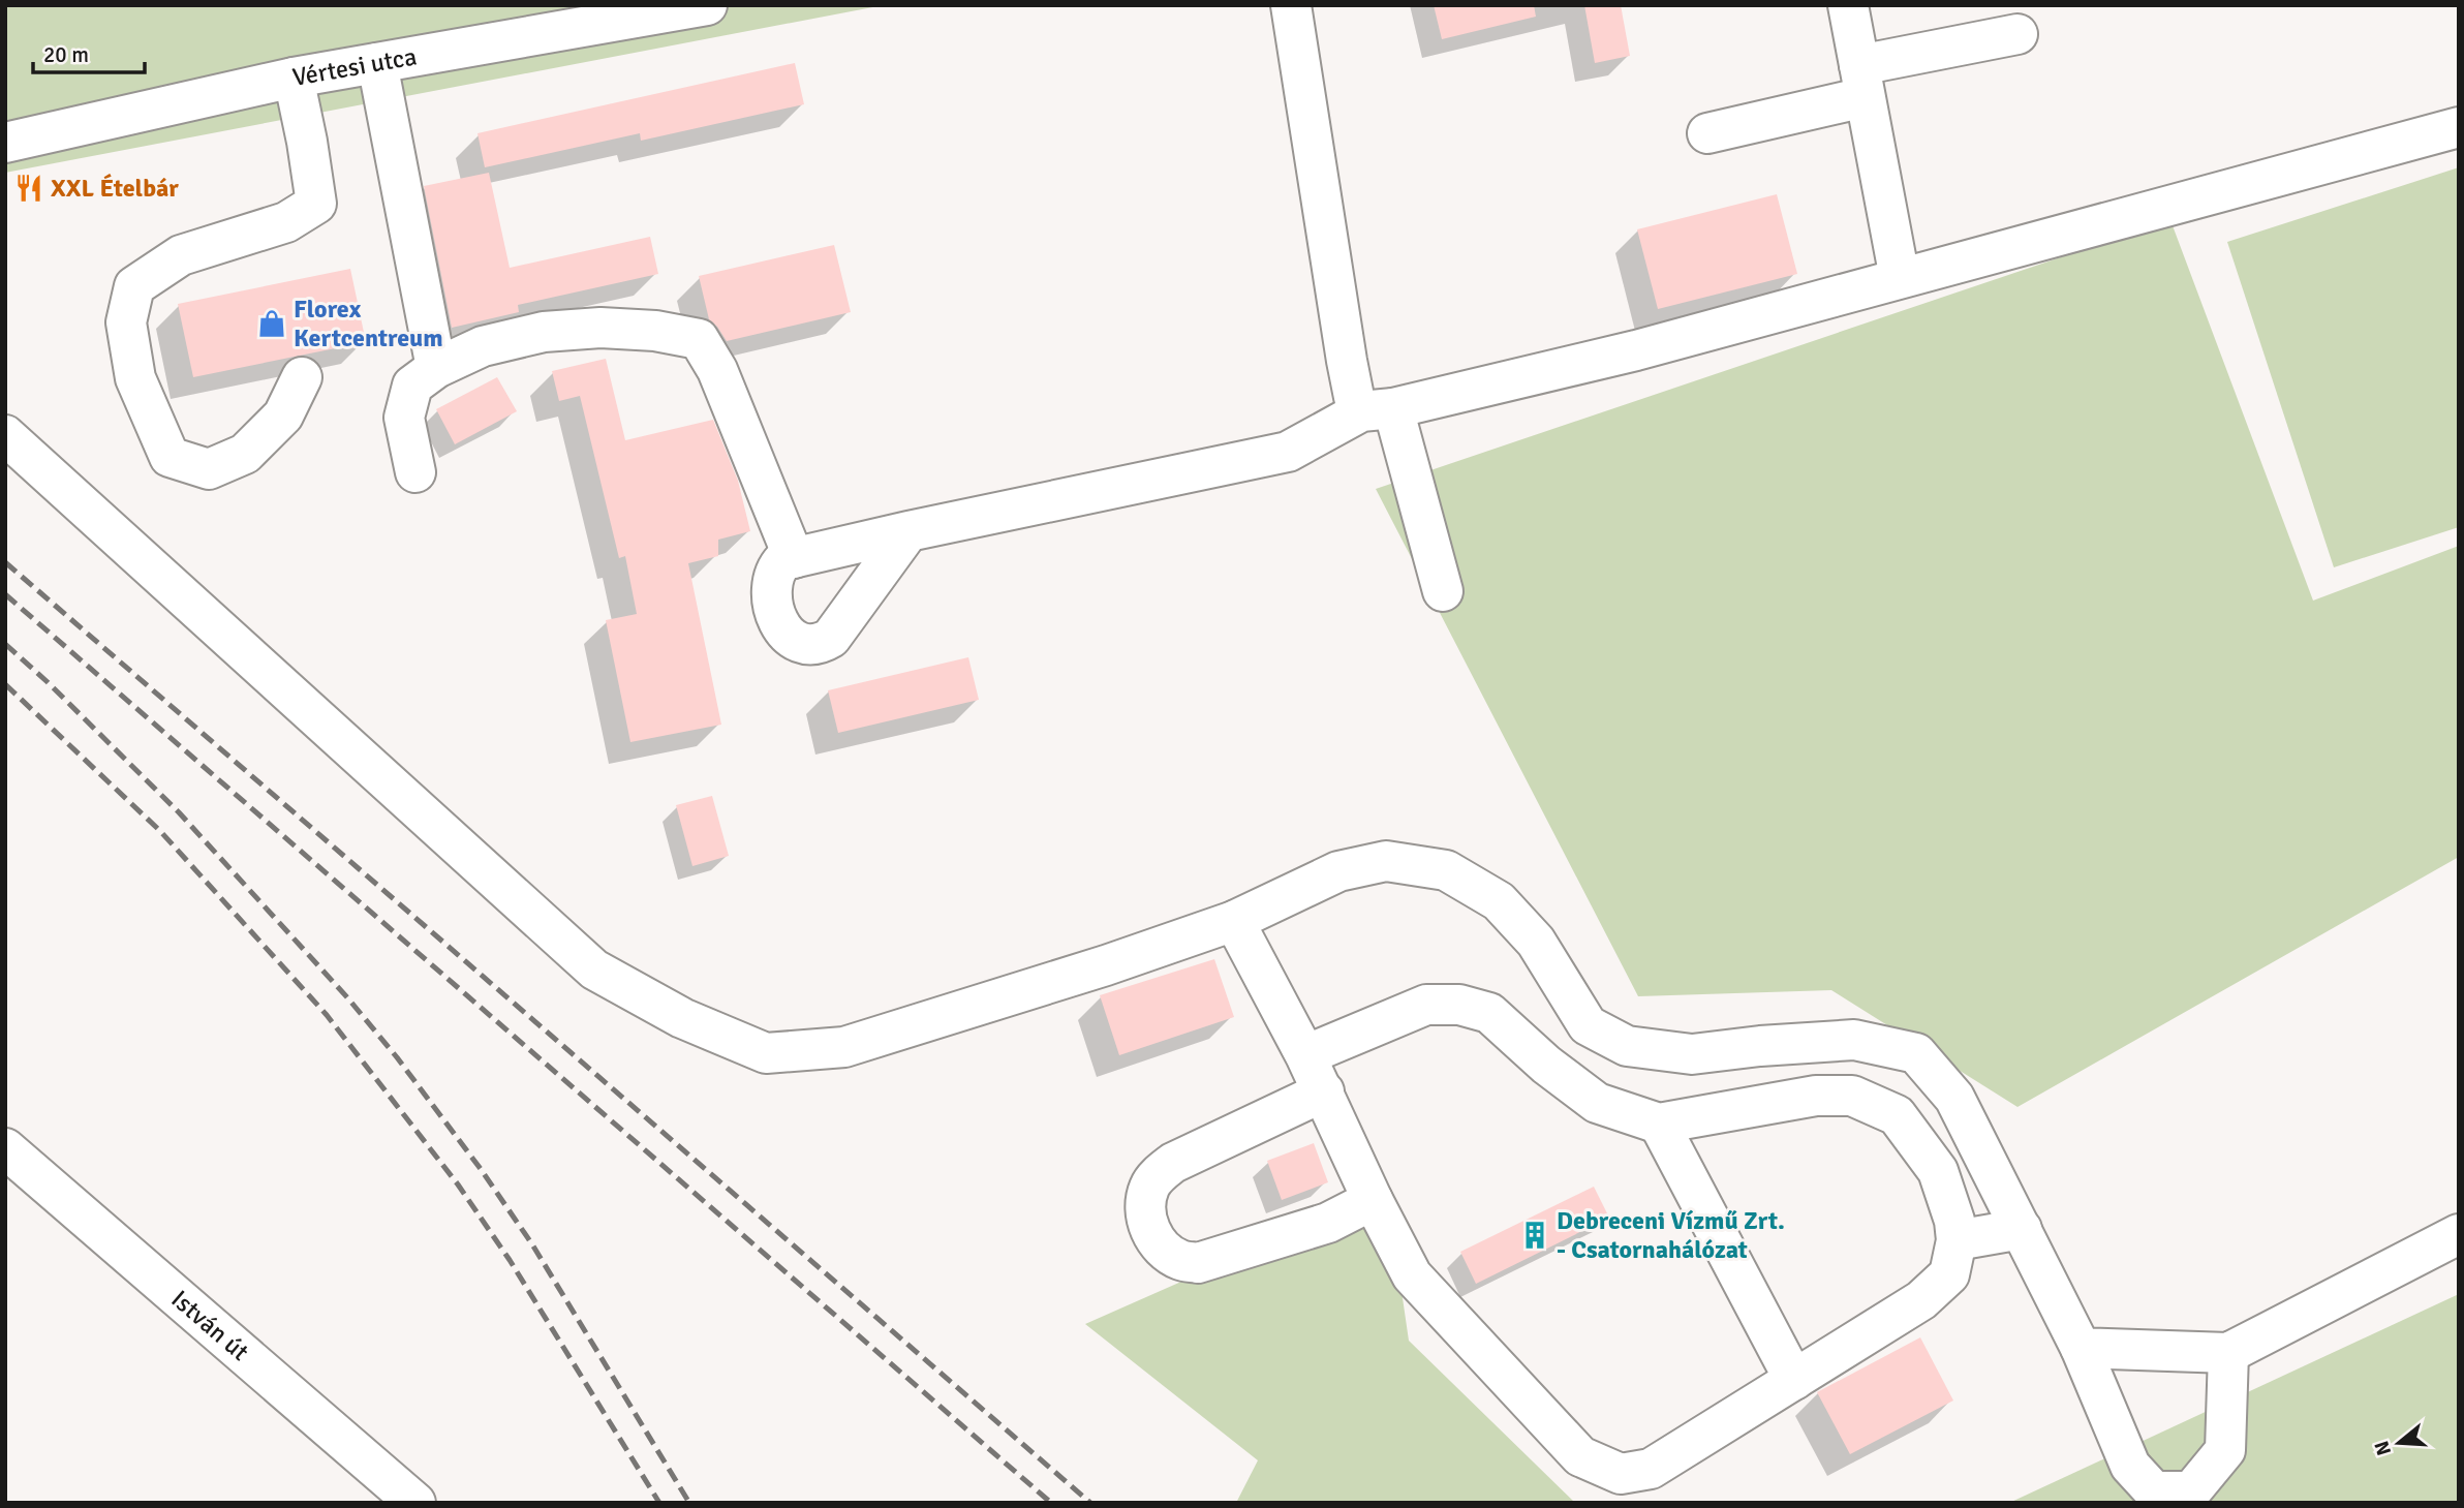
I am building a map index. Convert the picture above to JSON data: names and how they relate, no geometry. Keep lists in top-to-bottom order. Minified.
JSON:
{"streets":{"street":["Vértesi utca","István út"]},"places":{"restaurant":["XXL Ételbár"],"shop":["Florex Kertcentreum"],"building":["Debreceni Vízmű Zrt. - Csatornahálózat"]},"scale_bar":"20 m","north":"left"}
